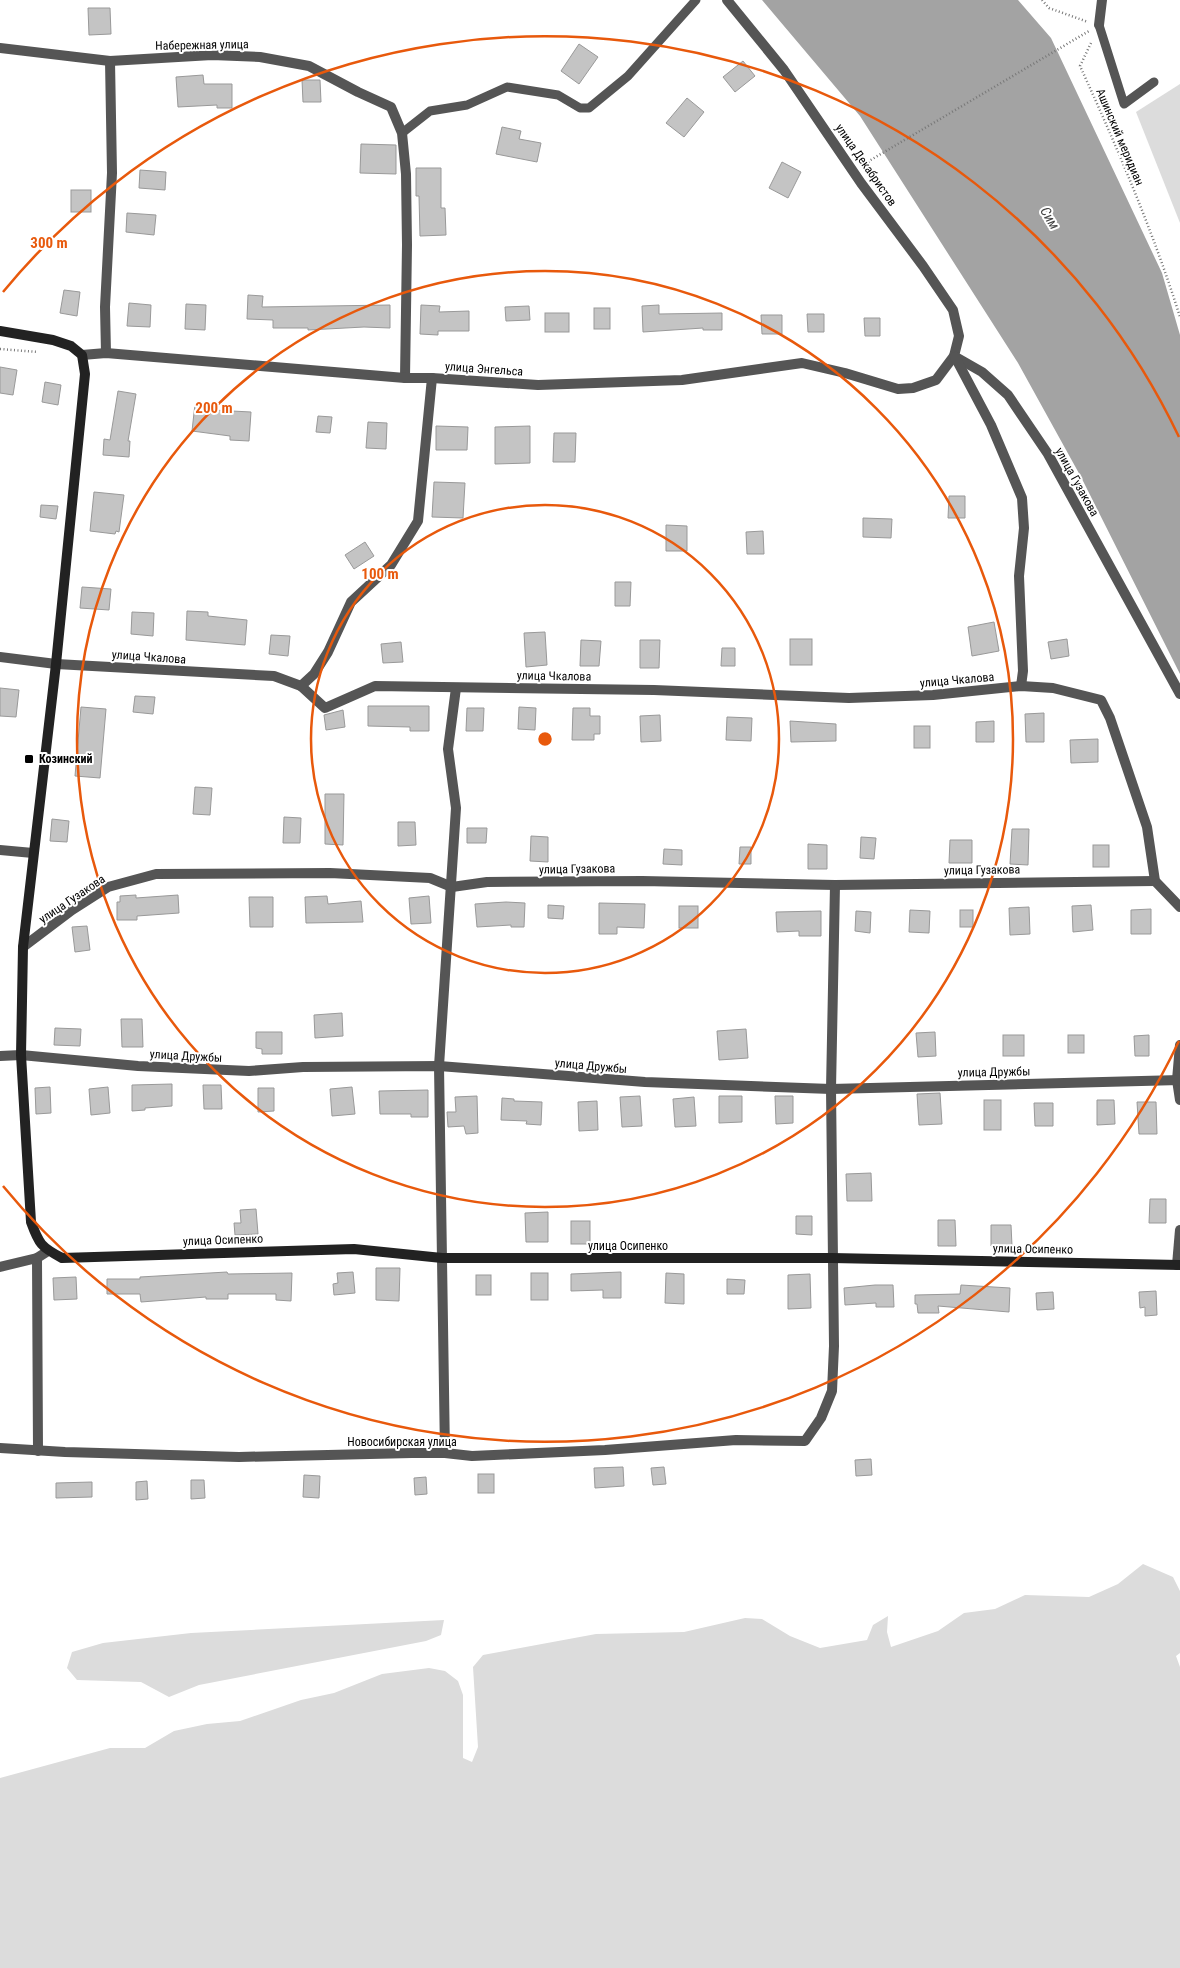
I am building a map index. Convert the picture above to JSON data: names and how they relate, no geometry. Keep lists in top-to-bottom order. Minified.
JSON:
{"streets":{"main road":["улица Осипенко"],"street":["Набережная улица","улица Декабристов","улица Энгельса","улица Гузакова","улица Чкалова","улица Дружбы","Новосибирская улица"],"path":["Ашинский меридиан"]},"crossings":[["Набережная улица","улица Энгельса"],["улица Декабристов","улица Энгельса"],["улица Декабристов","улица Гузакова"],["улица Энгельса","улица Гузакова"],["улица Гузакова","улица Чкалова"],["улица Осипенко","Новосибирская улица"]],"water":["Сим"],"places":{"transit":["Козинский"]},"rings":["300 m","200 m","100 m"]}
